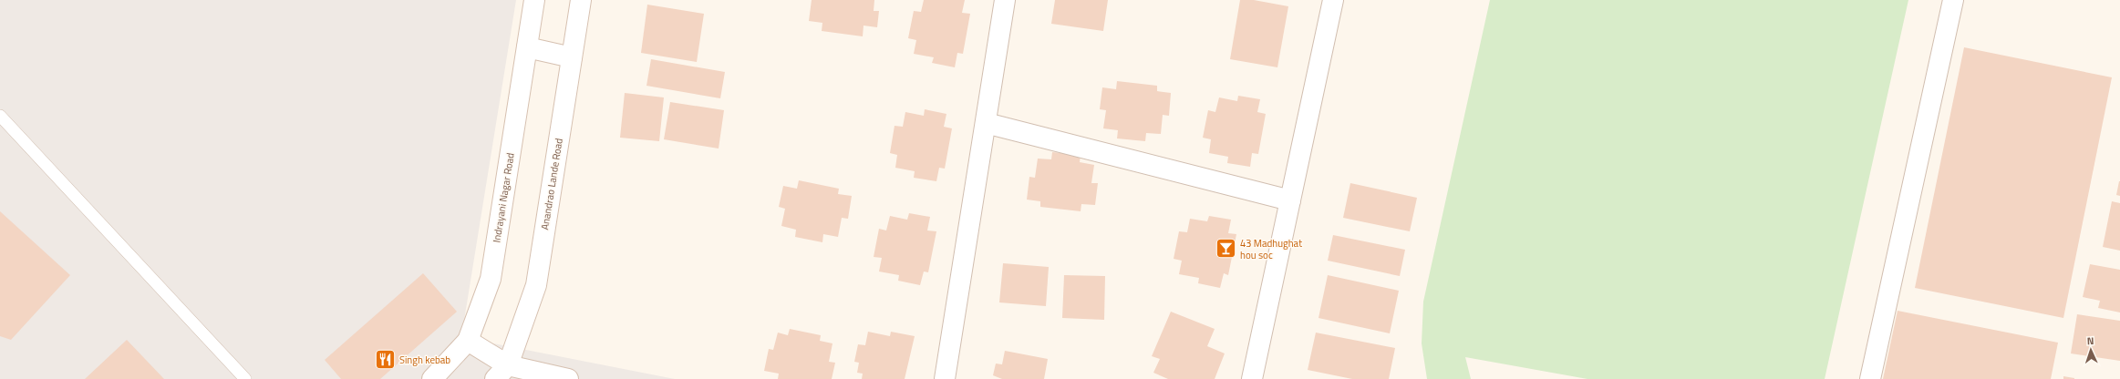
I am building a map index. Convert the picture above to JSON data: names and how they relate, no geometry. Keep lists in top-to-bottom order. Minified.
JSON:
{"streets":{"street":["Anandrao Lande Road","Indrayani Nagar Road"]},"places":{"bar":["43 Madhughat hou soc"],"restaurant":["Singh kebab"]},"north":"top"}
